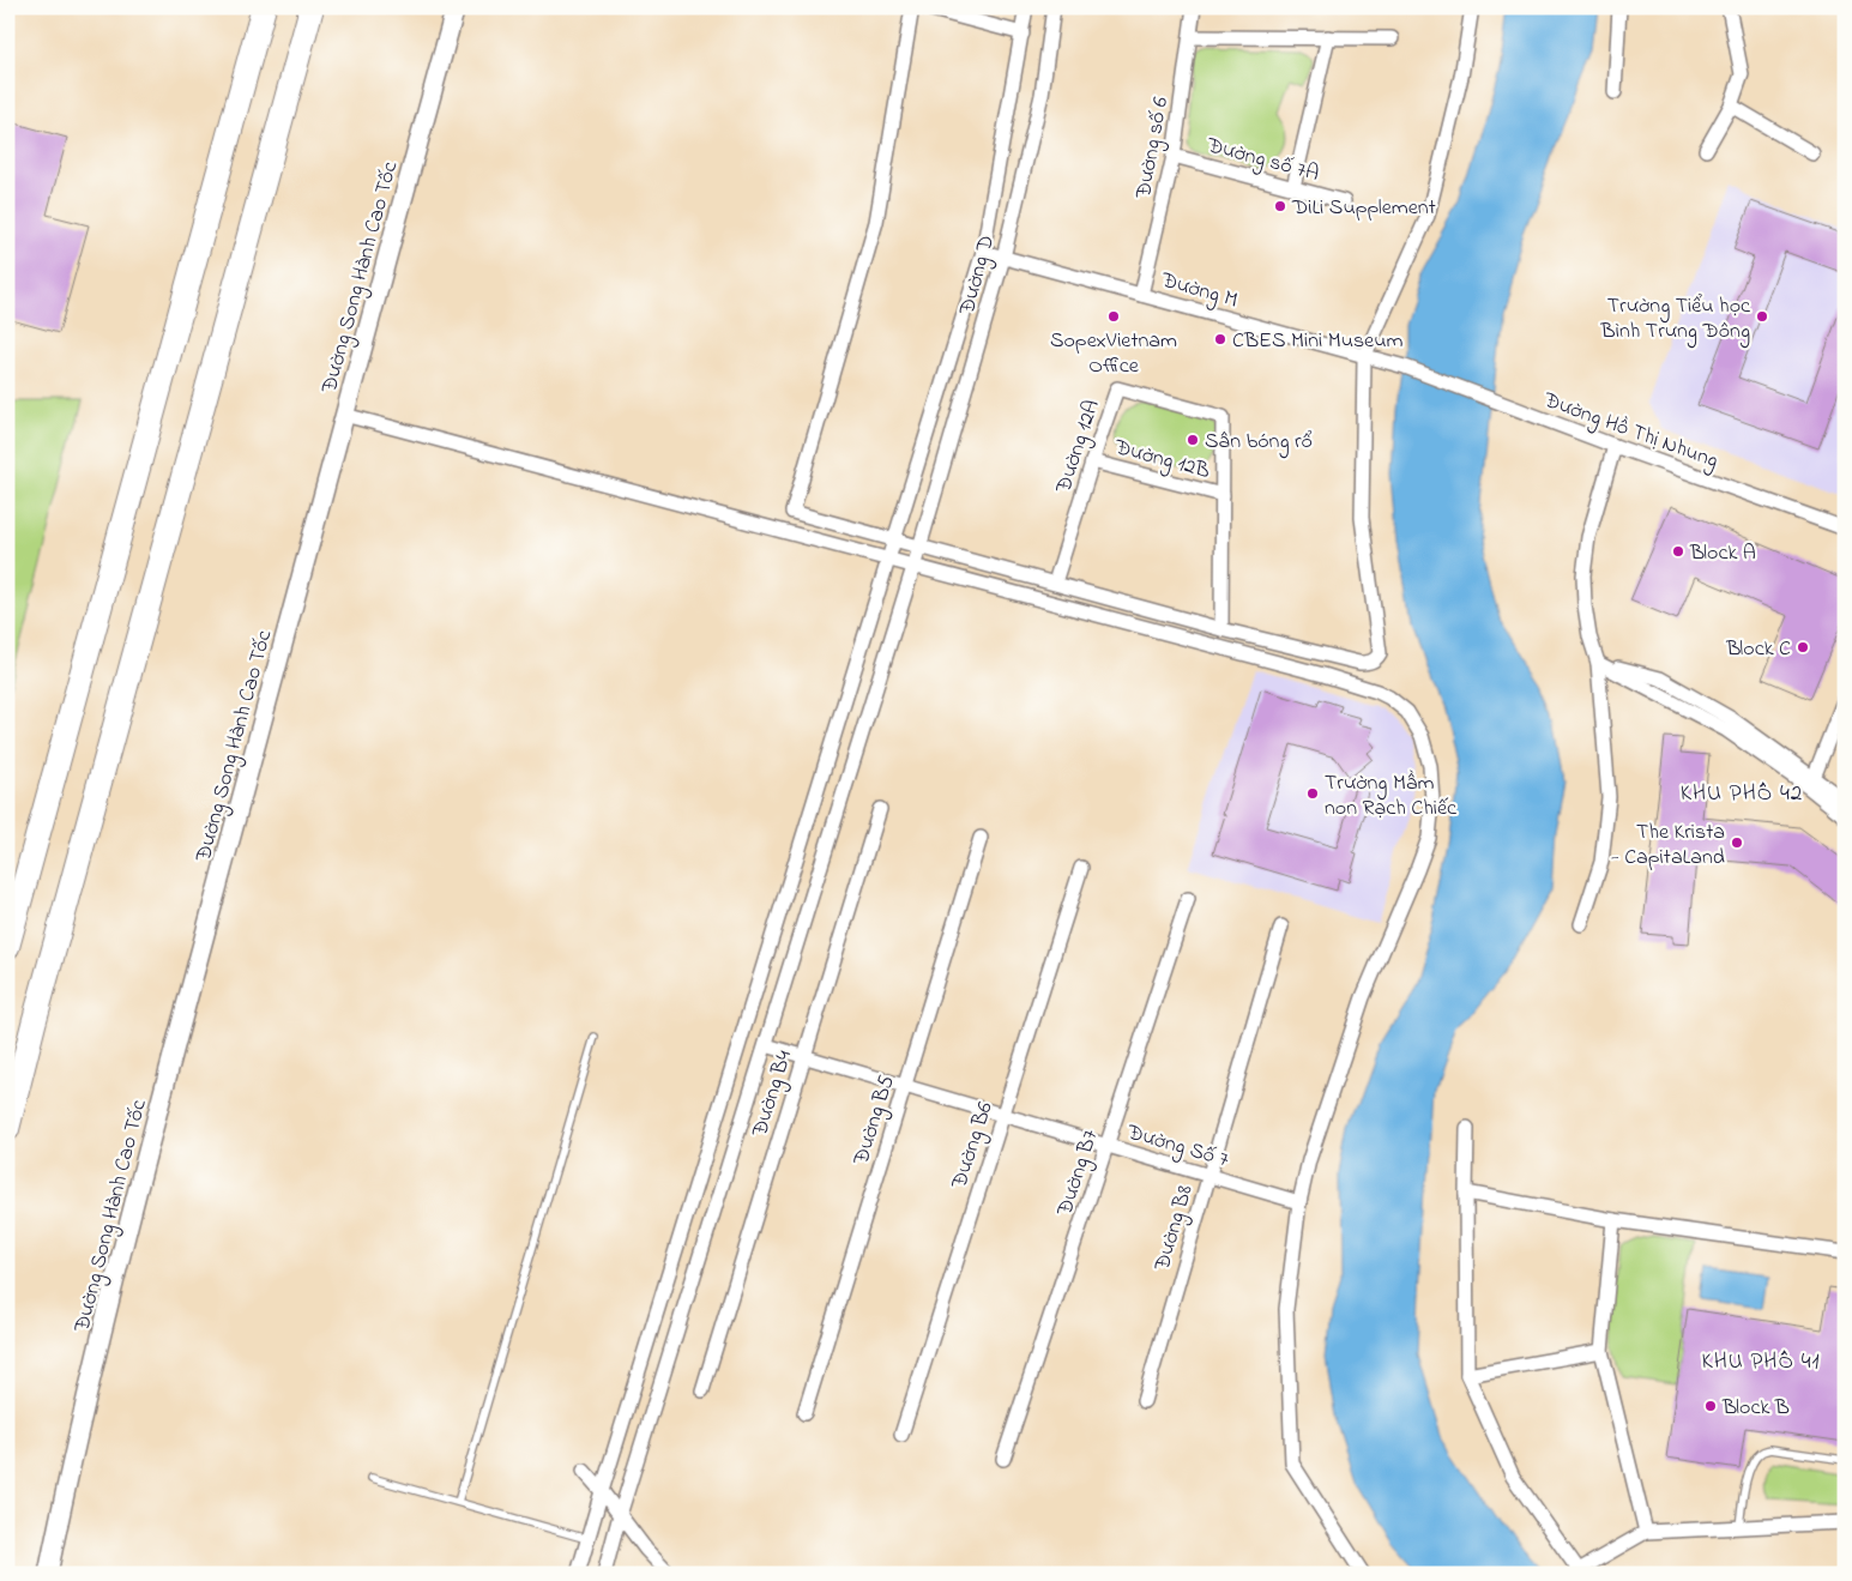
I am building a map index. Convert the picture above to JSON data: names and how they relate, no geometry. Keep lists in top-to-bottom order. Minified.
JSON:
{"streets":{"main road":["Đường Song Hành Cao Tốc"],"street":["Đường số 6","Đường số 7A","Đường D","Đường M","Đường Hồ Thị Nhung","Đường 12A","Đường 12B","Đường B4","Đường B5","Đường B6","Đường Số 7","Đường B7","Đường B8"]},"crossings":[["Đường số 6","Đường số 7A"],["Đường số 6","Đường M"],["Đường D","Đường M"],["Đường D","Đường Số 7"],["Đường M","Đường Hồ Thị Nhung"],["Đường 12A","Đường 12B"],["Đường B4","Đường Số 7"],["Đường B5","Đường Số 7"],["Đường B6","Đường Số 7"],["Đường Số 7","Đường B7"],["Đường Số 7","Đường B8"]],"districts":["KHU PHỐ 42","KHU PHỐ 41"],"places":["DiLi Supplement","SopexVietnam Office","Trường Tiểu học Bình Trưng Đông","CBES Mini Museum","Sân bóng rổ","Block A","Block C","Trường Mầm non Rạch Chiếc","The Krista - CapitaLand","Block B"]}
